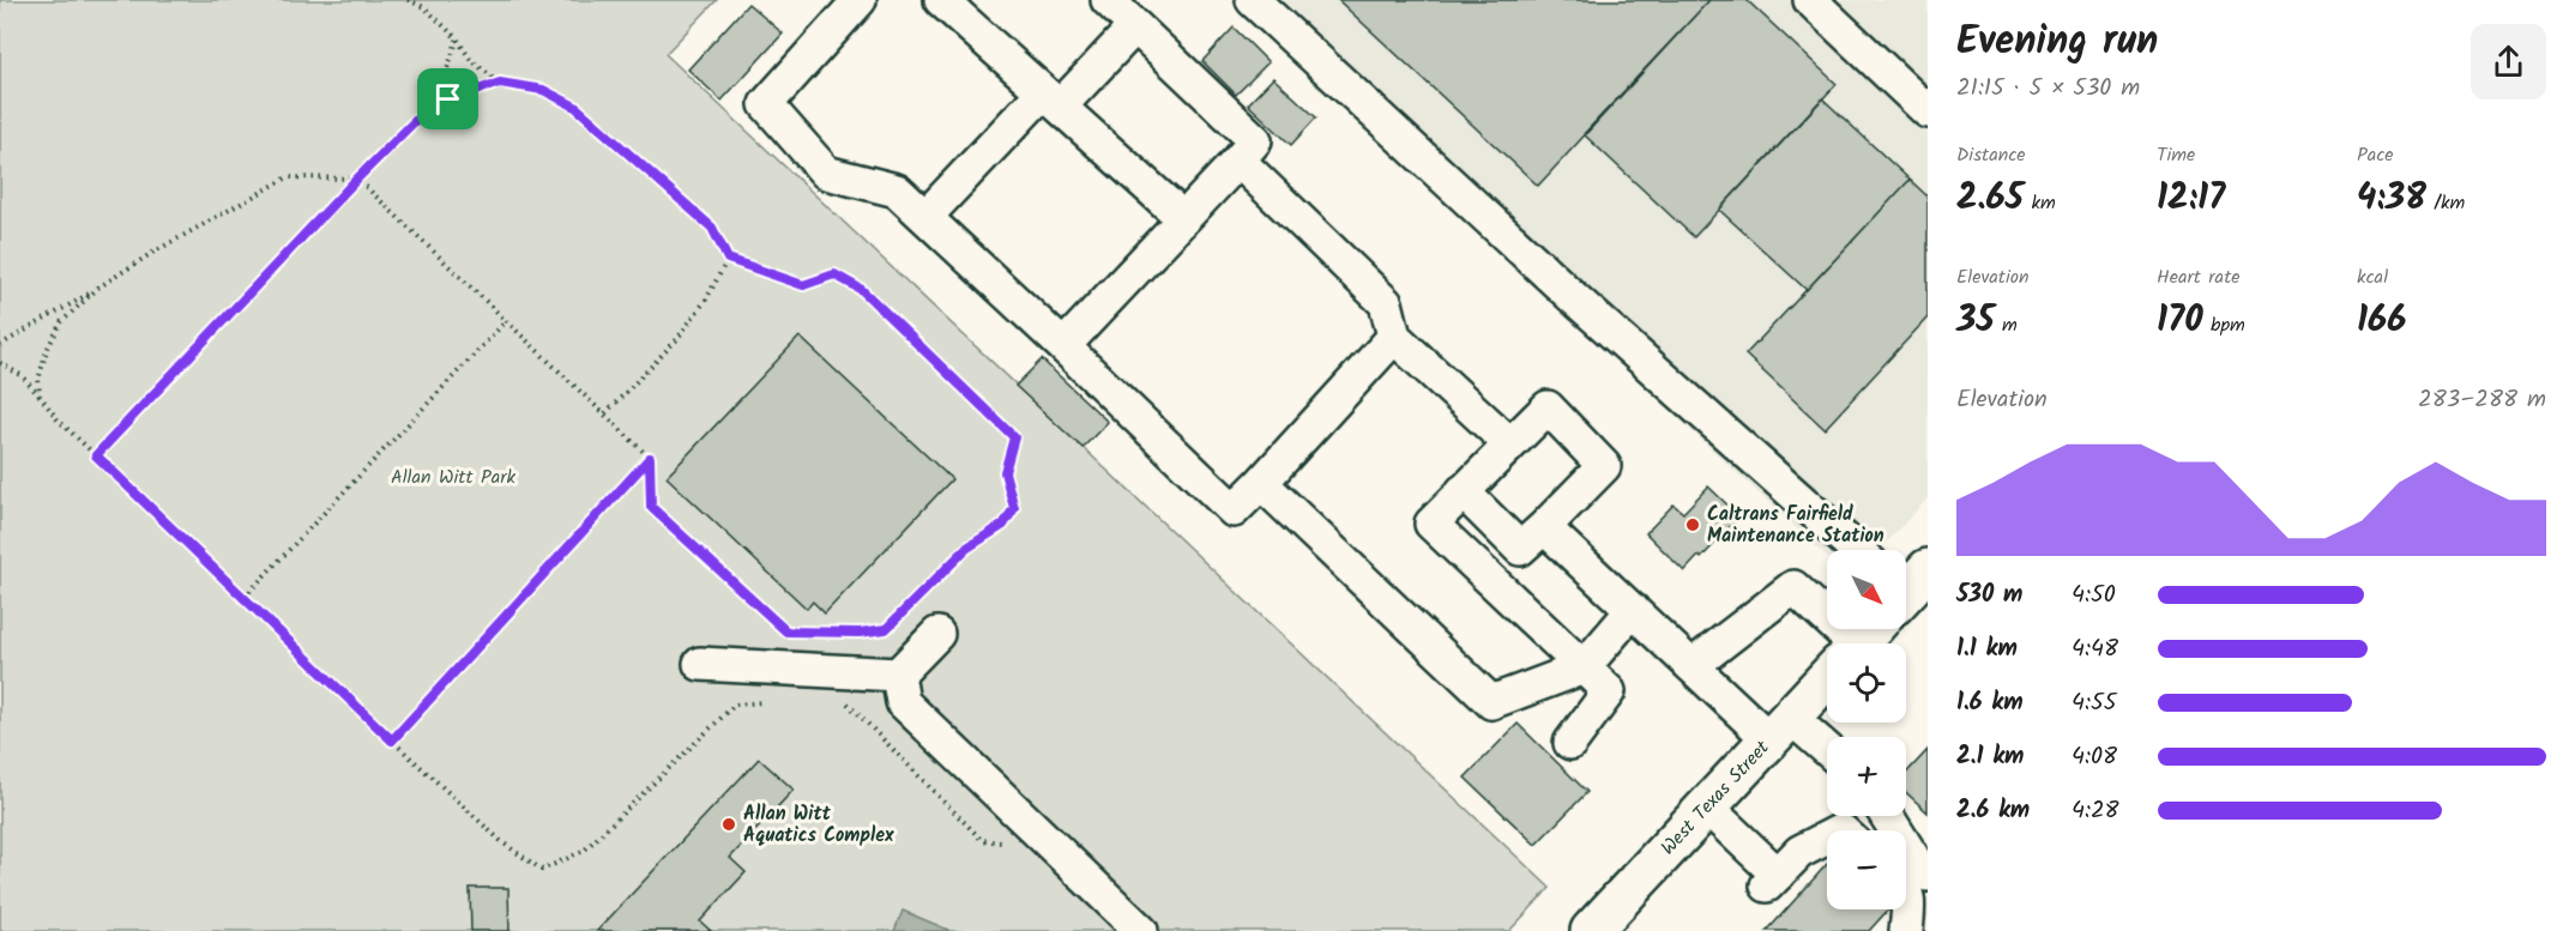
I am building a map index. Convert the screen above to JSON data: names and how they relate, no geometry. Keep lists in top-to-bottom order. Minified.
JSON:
{"streets":{"main road":["West Texas Street"]},"parks":["Allan Witt Park"],"places":["Caltrans Fairfield Maintenance Station","Allan Witt Aquatics Complex"],"north":"bottom right","page":{"heading":["Evening run","21:15 · 5 × 530 m"],"stats":[["Distance","2.65 km"],["Time","12:17"],["Pace","4:38 /km"],["Elevation","35 m"],["Heart rate","170 bpm"],["kcal","166"]],"chart":["Elevation","283–288 m"],"map_buttons":["+","−"],"list":[{"name":"530 m","note":"4:50"},{"name":"1.1 km","note":"4:48"},{"name":"1.6 km","note":"4:55"},{"name":"2.1 km","note":"4:08"},{"name":"2.6 km","note":"4:28"}]}}
